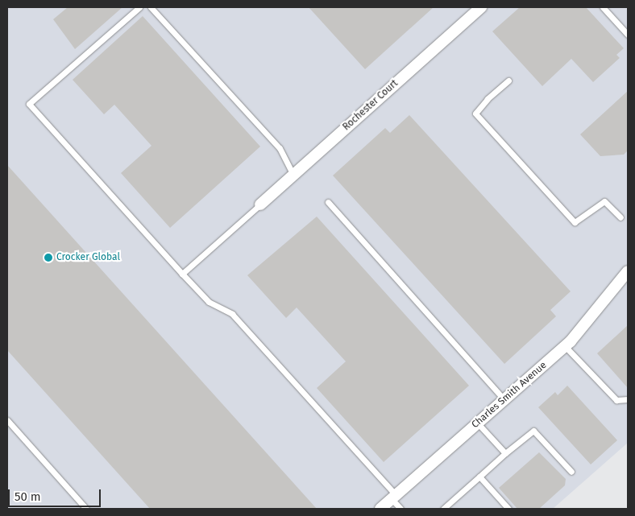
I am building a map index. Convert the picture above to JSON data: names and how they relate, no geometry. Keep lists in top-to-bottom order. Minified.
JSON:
{"streets":{"street":["Rochester Court","Charles Smith Avenue"]},"places":["Crocker Global"],"scale_bar":"50 m"}
